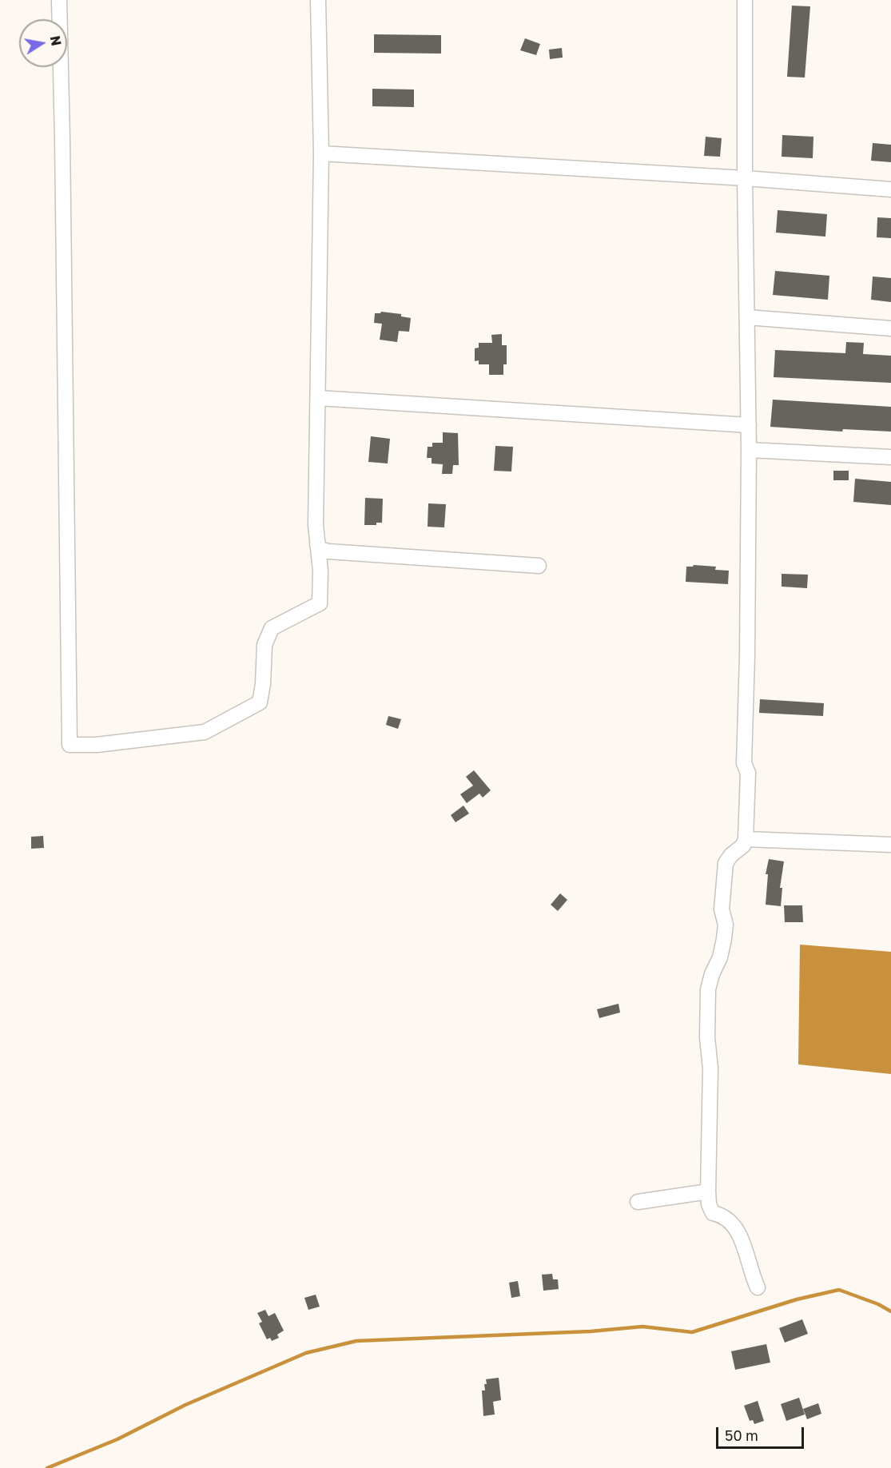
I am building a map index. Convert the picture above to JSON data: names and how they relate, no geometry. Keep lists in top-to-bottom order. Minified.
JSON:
{"scale_bar":"50 m","north":"right"}
